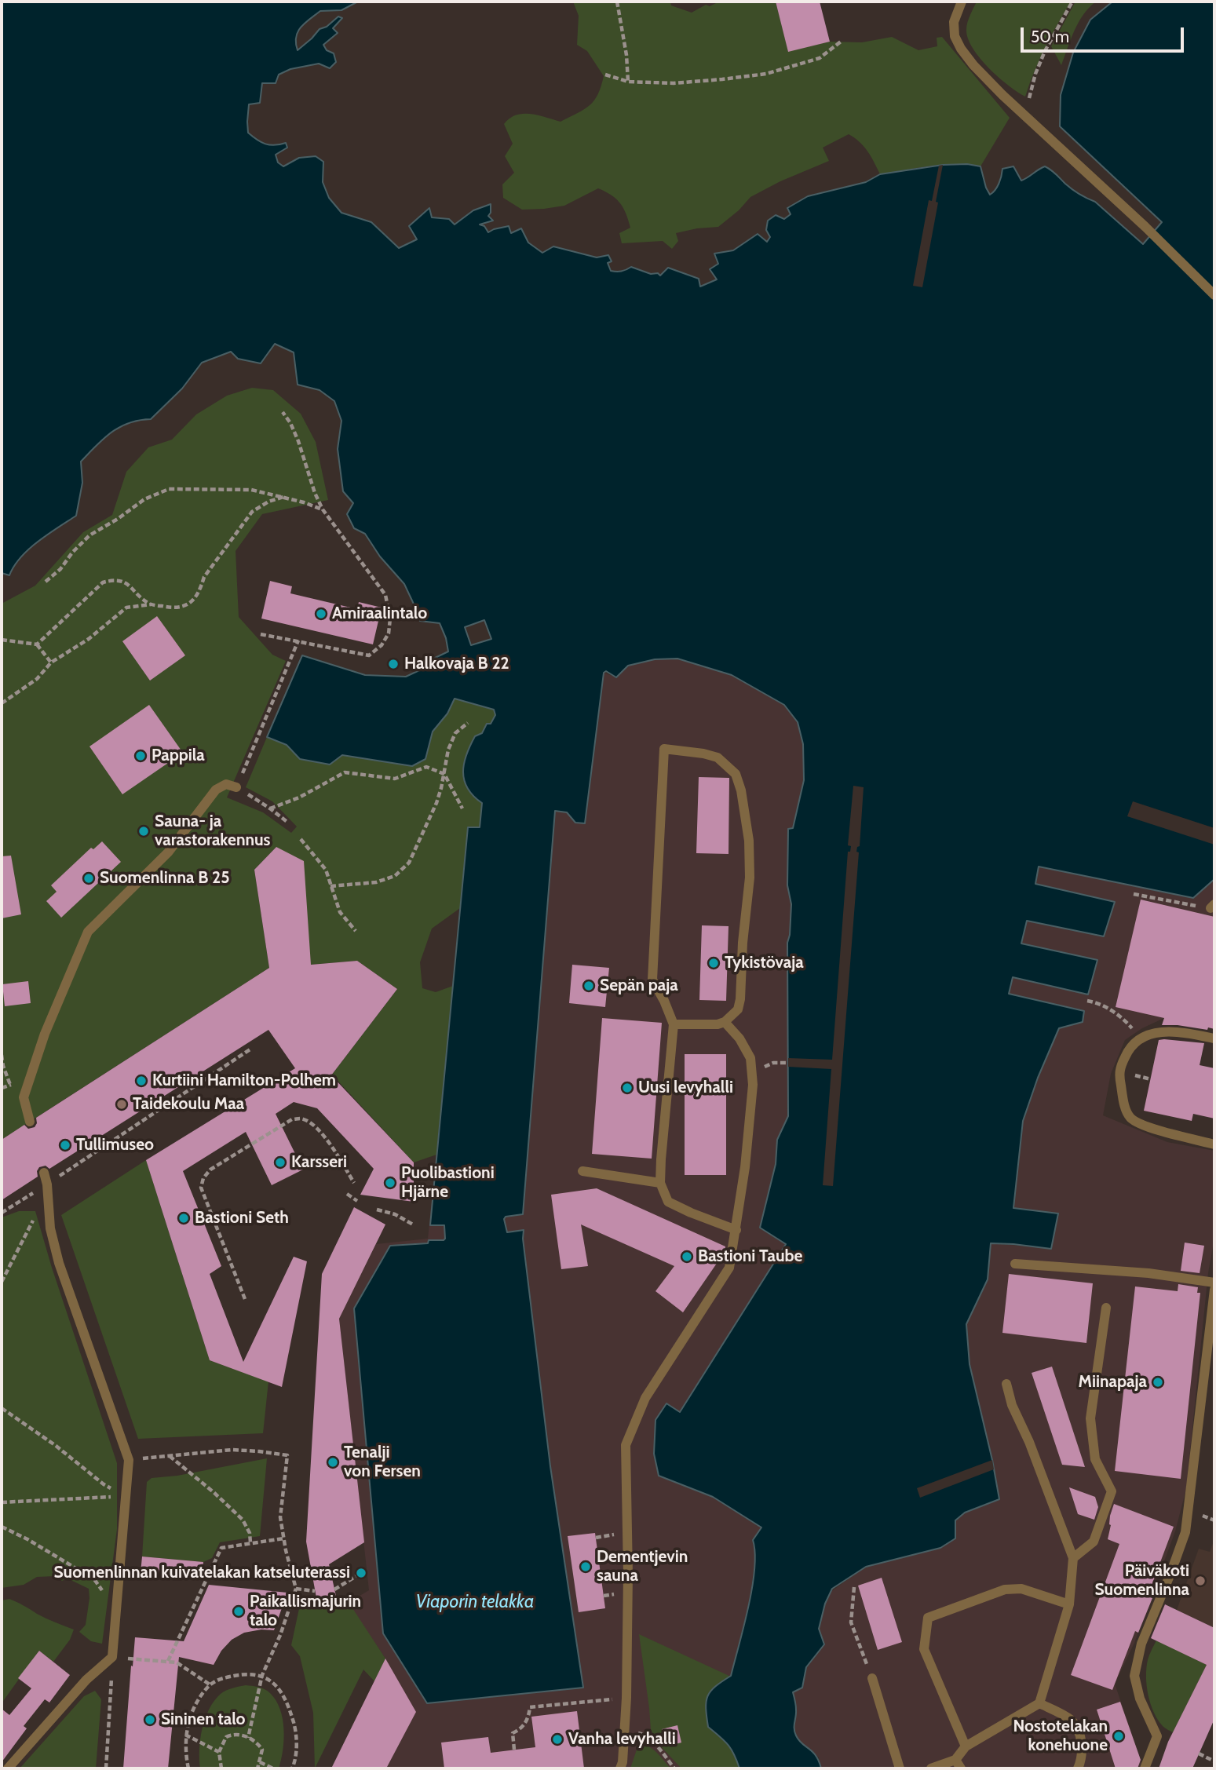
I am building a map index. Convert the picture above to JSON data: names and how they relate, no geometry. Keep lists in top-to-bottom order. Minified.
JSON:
{"water":["Viaporin telakka"],"places":["Amiraalintalo","Halkovaja B 22","Pappila","Sauna- ja varastorakennus","Suomenlinna B 25","Tykistövaja","Sepän paja","Kurtiini Hamilton-Polhem","Uusi levyhalli","Taidekoulu Maa","Tullimuseo","Karsseri","Puolibastioni Hjärne","Bastioni Seth","Bastioni Taube","Miinapaja","Tenalji von Fersen","Dementjevin sauna","Suomenlinnan kuivatelakan katseluterassi","Päiväkoti Suomenlinna","Paikallismajurin talo","Sininen talo","Nostotelakan konehuone","Vanha levyhalli"],"scale_bar":"50 m"}
